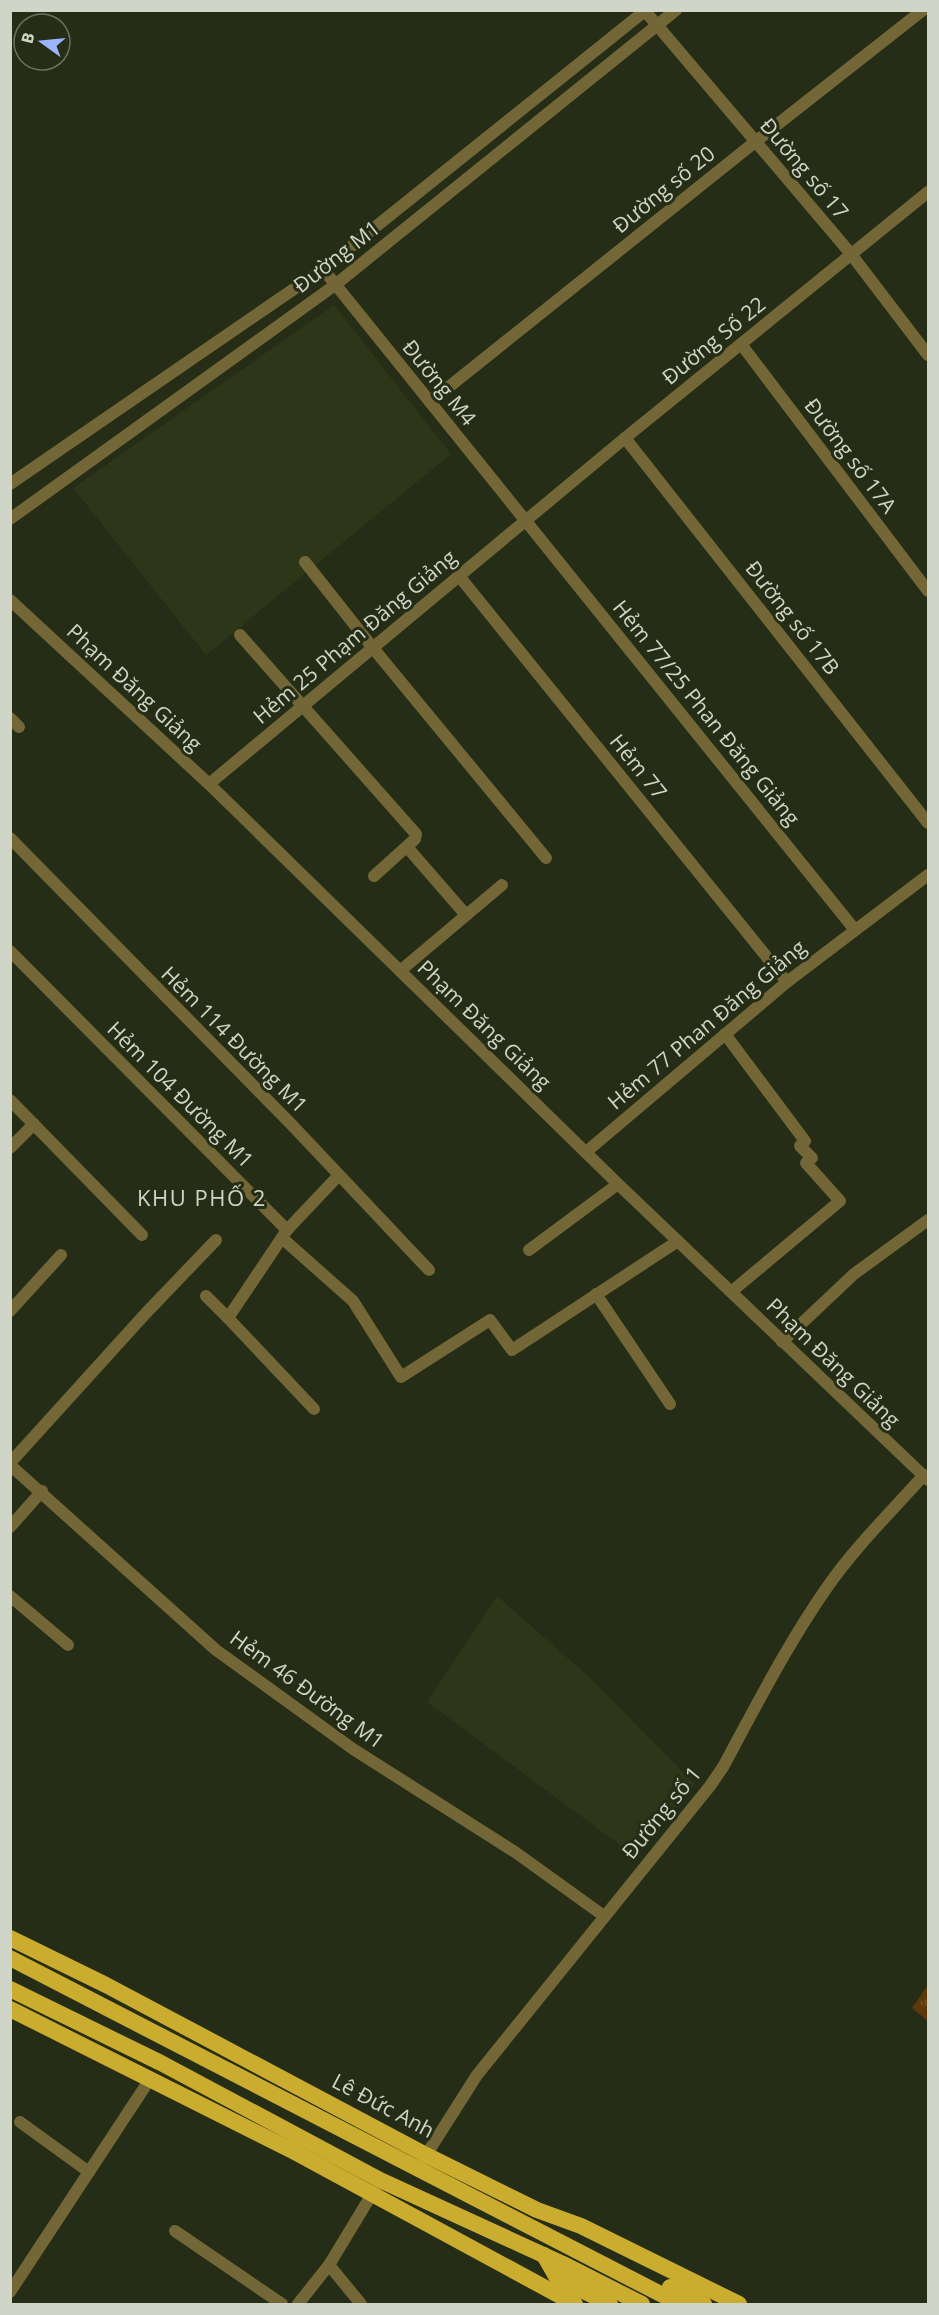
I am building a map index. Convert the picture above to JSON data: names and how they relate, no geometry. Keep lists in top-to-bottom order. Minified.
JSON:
{"streets":{"highway":["Lê Đức Anh"],"street":["Đường số 17","Đường số 20","Đường M1","Đường Số 22","Đường M4","Đường số 17A","Đường số 17B","Hẻm 25 Phạm Đăng Giảng","Phạm Đăng Giảng","Hẻm 77/25 Phan Đăng Giảng","Hẻm 77","Hẻm 77 Phan Đăng Giảng","Hẻm 114 Đường M1","Hẻm 104 Đường M1","Hẻm 46 Đường M1","Đường số 1"]},"crossings":[["Đường số 17","Đường số 20"],["Đường số 17","Đường M1"],["Đường số 17","Đường Số 22"],["Đường số 20","Đường M4"],["Đường M1","Đường M4"],["Đường Số 22","Đường M4"],["Đường Số 22","Đường số 17A"],["Đường Số 22","Đường số 17B"],["Đường Số 22","Hẻm 25 Phạm Đăng Giảng"],["Đường Số 22","Hẻm 77/25 Phan Đăng Giảng"],["Đường M4","Hẻm 25 Phạm Đăng Giảng"],["Đường M4","Hẻm 77/25 Phan Đăng Giảng"],["Hẻm 25 Phạm Đăng Giảng","Phạm Đăng Giảng"],["Hẻm 25 Phạm Đăng Giảng","Hẻm 77/25 Phan Đăng Giảng"],["Hẻm 25 Phạm Đăng Giảng","Hẻm 77"],["Phạm Đăng Giảng","Hẻm 77 Phan Đăng Giảng"],["Phạm Đăng Giảng","Đường số 1"],["Hẻm 77/25 Phan Đăng Giảng","Hẻm 77 Phan Đăng Giảng"],["Hẻm 77","Hẻm 77 Phan Đăng Giảng"],["Hẻm 46 Đường M1","Đường số 1"],["Đường số 1","Lê Đức Anh"]],"districts":["KHU PHỐ 2"],"north":"left"}
